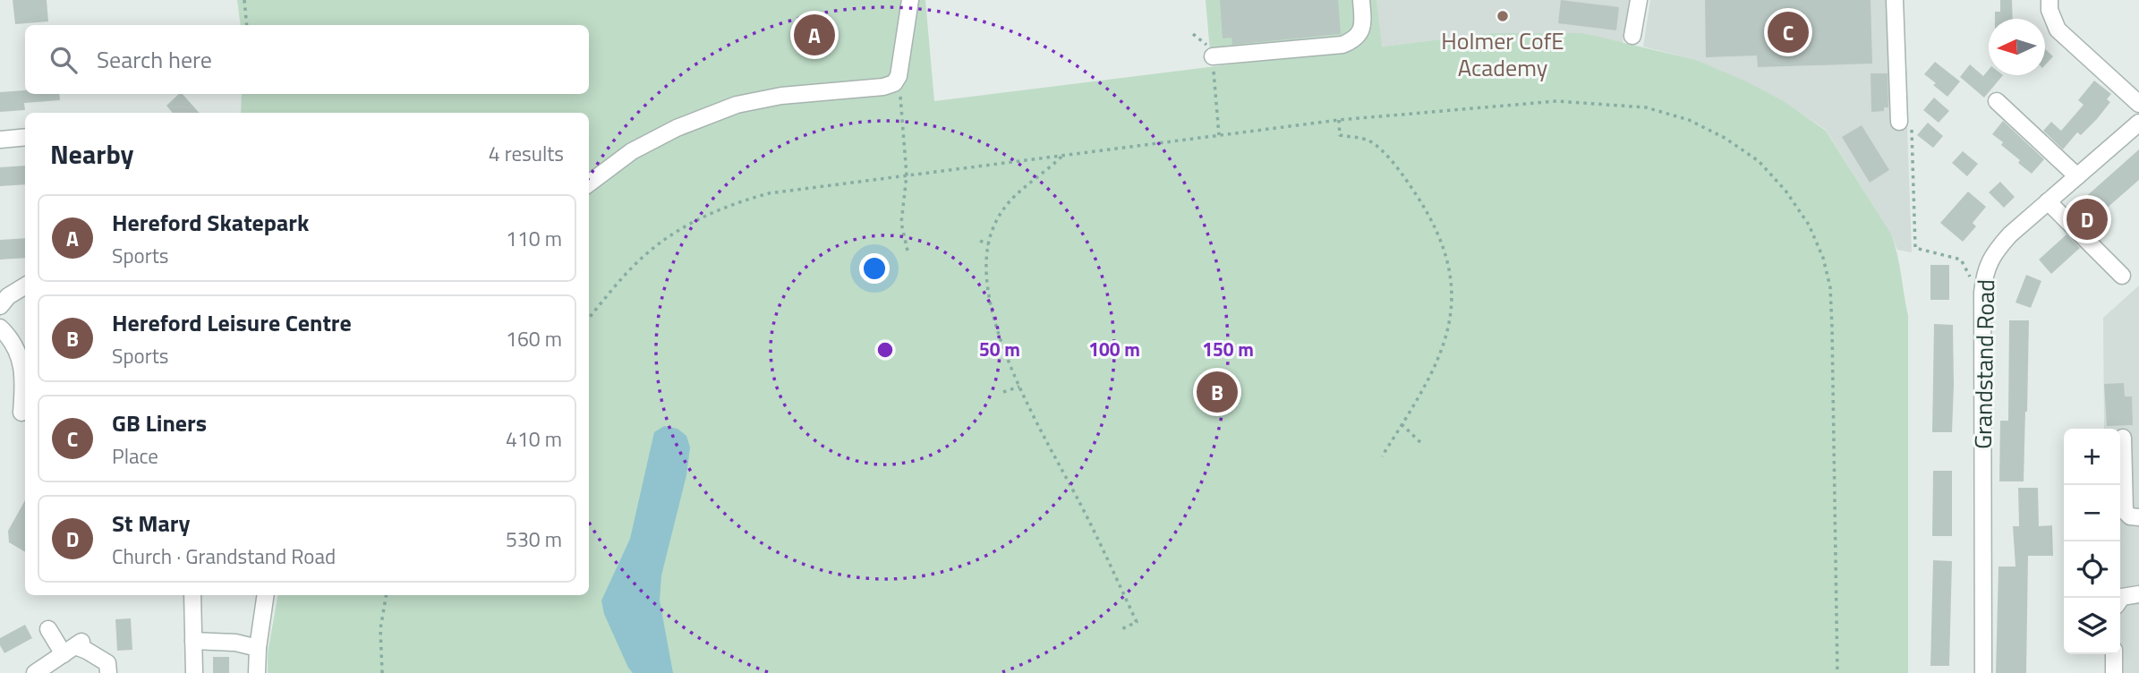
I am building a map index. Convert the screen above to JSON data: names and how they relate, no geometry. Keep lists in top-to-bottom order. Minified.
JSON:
{"streets":{"street":["Grandstand Road"]},"places":["Holmer CofE Academy"],"north":"left","page":{"pins":["C","A","D","B"],"search":"Search here","heading":["Nearby","4 results"],"list":[{"mark":"A","name":"Hereford Skatepark","note":"Sports","value":"110 m"},{"mark":"B","name":"Hereford Leisure Centre","note":"Sports","value":"160 m"},{"mark":"C","name":"GB Liners","note":"Place","value":"410 m"},{"mark":"D","name":"St Mary","note":"Church · Grandstand Road","value":"530 m"}],"map_buttons":["+","−"]},"rings":["50 m","100 m","150 m"]}
